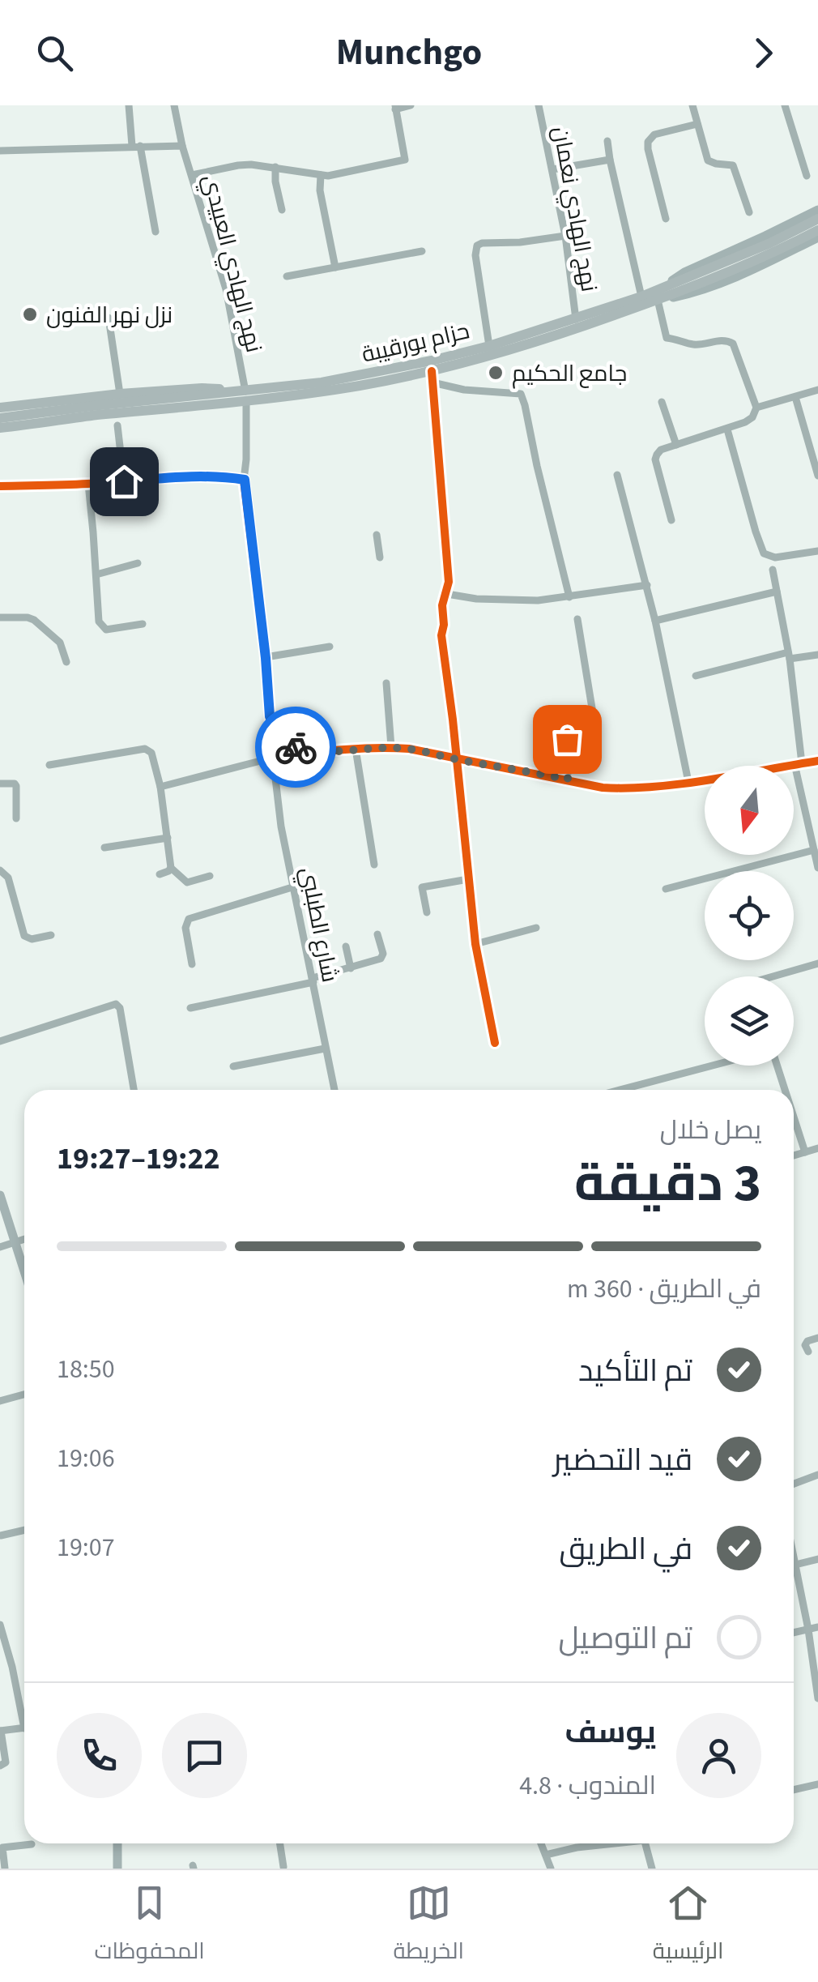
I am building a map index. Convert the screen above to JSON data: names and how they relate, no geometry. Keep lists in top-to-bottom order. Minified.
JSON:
{"streets":{"highway":["حزام بورقيبة"],"street":["نهج الهادي نعمان","نهج الهادي العبيدي","شارع الطبلبي"]},"crossings":[["نهج الهادي نعمان","حزام بورقيبة"],["نهج الهادي العبيدي","حزام بورقيبة"],["نهج الهادي العبيدي","شارع الطبلبي"]],"places":["نزل نهر الفنون","جامع الحكيم"],"north":"bottom","page":{"header":"Munchgo","heading":["3 دقيقة","يصل خلال","19:22–19:27"],"panel":["يوسف","المندوب · 4.8"],"bar":"في الطريق · 360 m","list":[["تم التأكيد","18:50"],["قيد التحضير","19:06"],["في الطريق","19:07"],"تم التوصيل"],"tabs":["الرئيسية","الخريطة","المحفوظات"]}}
